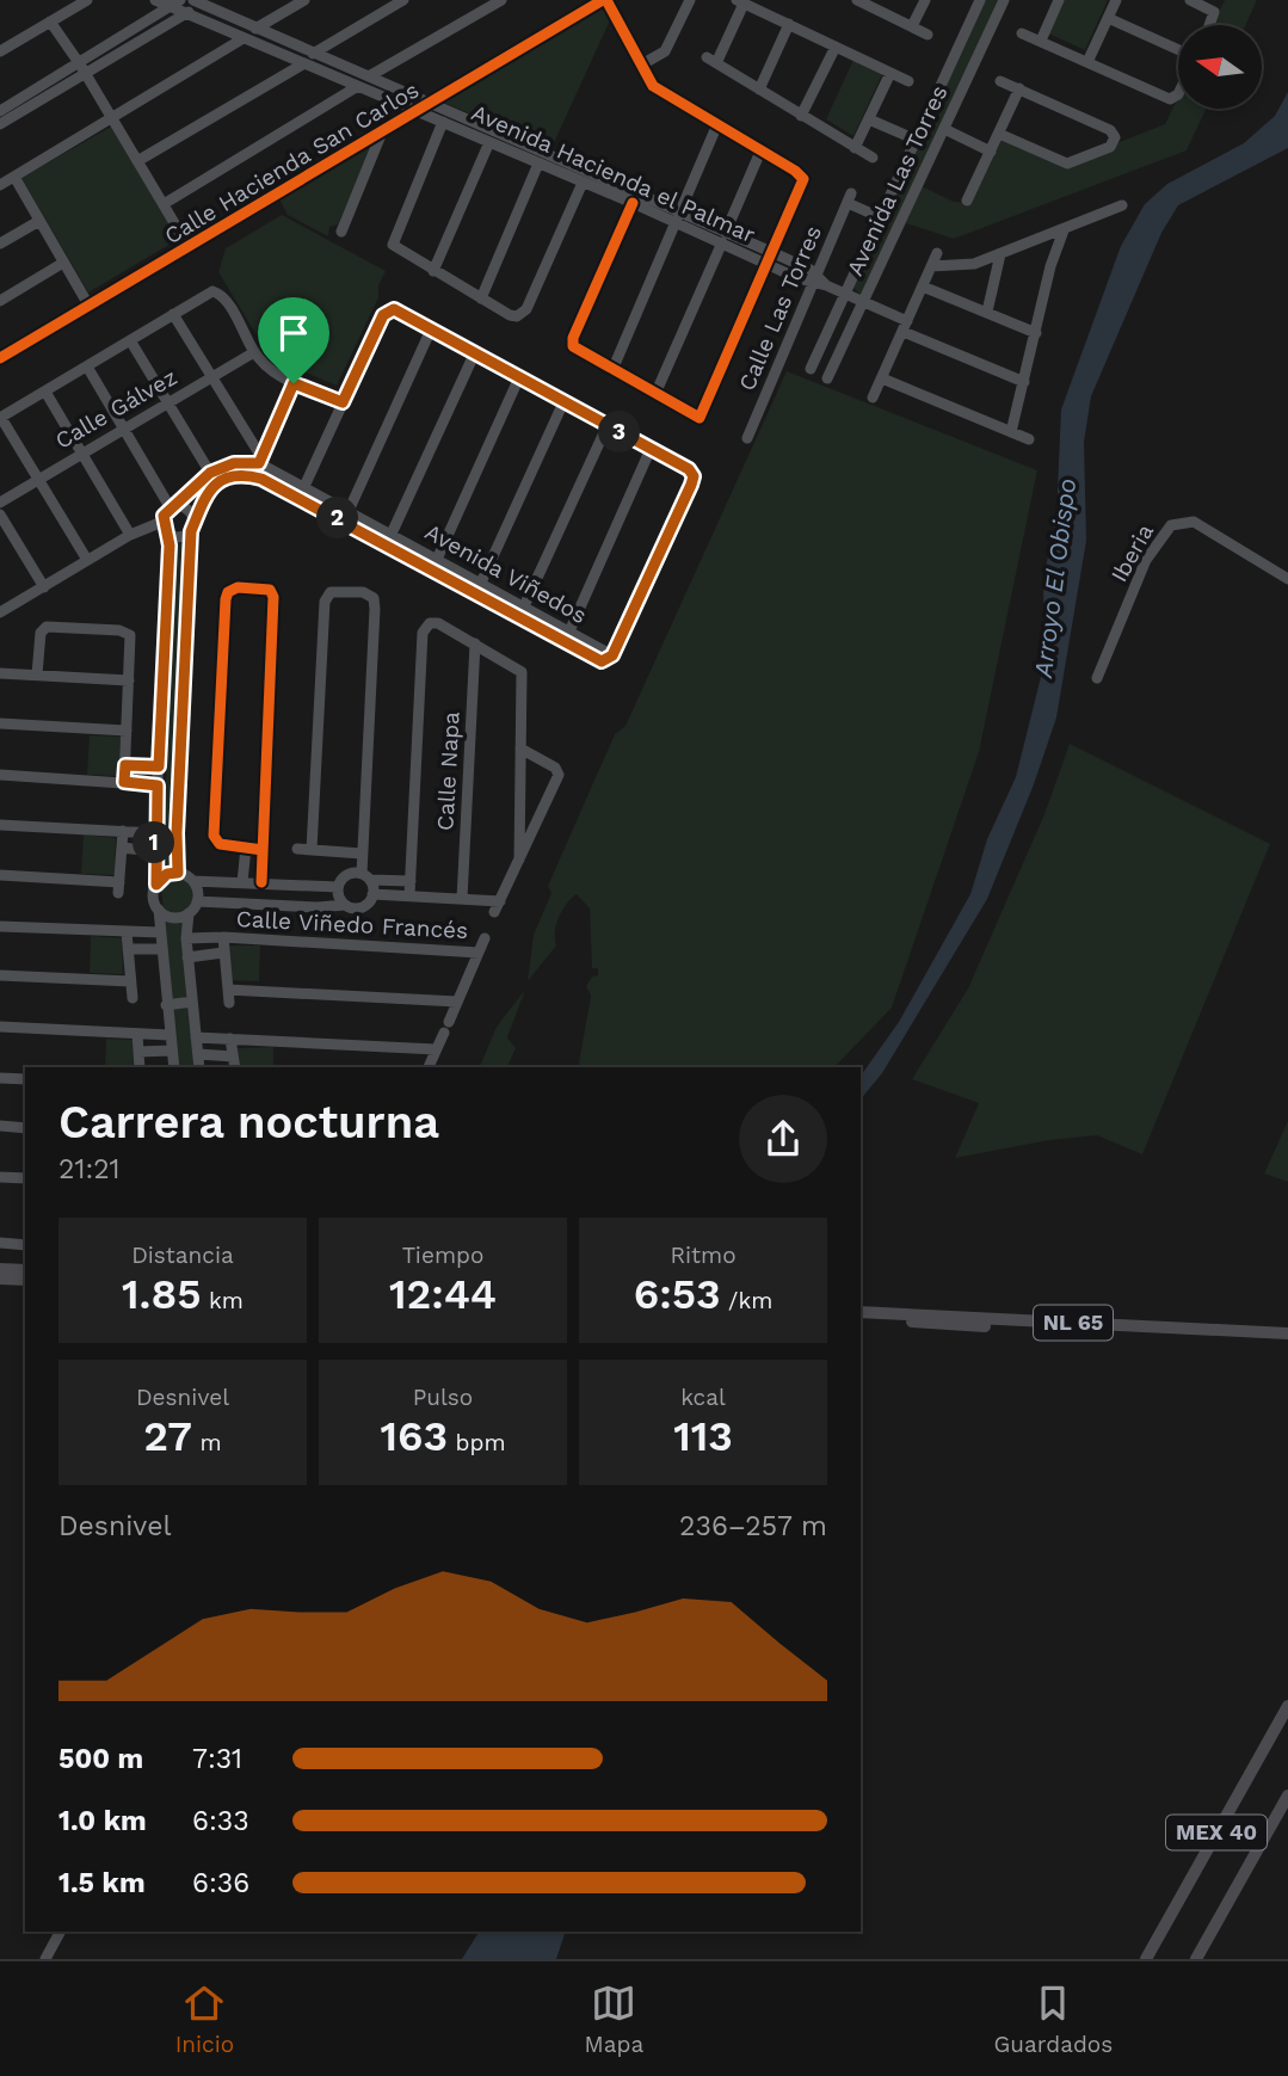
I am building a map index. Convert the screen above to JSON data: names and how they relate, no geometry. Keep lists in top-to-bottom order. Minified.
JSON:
{"streets":{"main road":["NL 65","MEX 40"],"street":["Calle Hacienda San Carlos","Avenida Hacienda el Palmar","Avenida Las Torres","Calle Las Torres","Calle Gálvez","Iberia","Avenida Viñedos","Calle Napa","Calle Viñedo Francés"]},"crossings":[["Calle Hacienda San Carlos","Avenida Hacienda el Palmar"],["Avenida Hacienda el Palmar","Avenida Las Torres"],["Avenida Hacienda el Palmar","Calle Las Torres"],["Avenida Las Torres","Calle Las Torres"]],"water":["Arroyo El Obispo"],"north":"left","page":{"pins":["3","2","1"],"heading":["Carrera nocturna","21:21"],"stats":[["Distancia","1.85 km"],["Tiempo","12:44"],["Ritmo","6:53 /km"],["Desnivel","27 m"],["Pulso","163 bpm"],["kcal","113"]],"chart":["Desnivel","236–257 m"],"list":[{"name":"500 m","note":"7:31"},{"name":"1.0 km","note":"6:33"},{"name":"1.5 km","note":"6:36"}],"tabs":["Inicio","Mapa","Guardados"]}}
